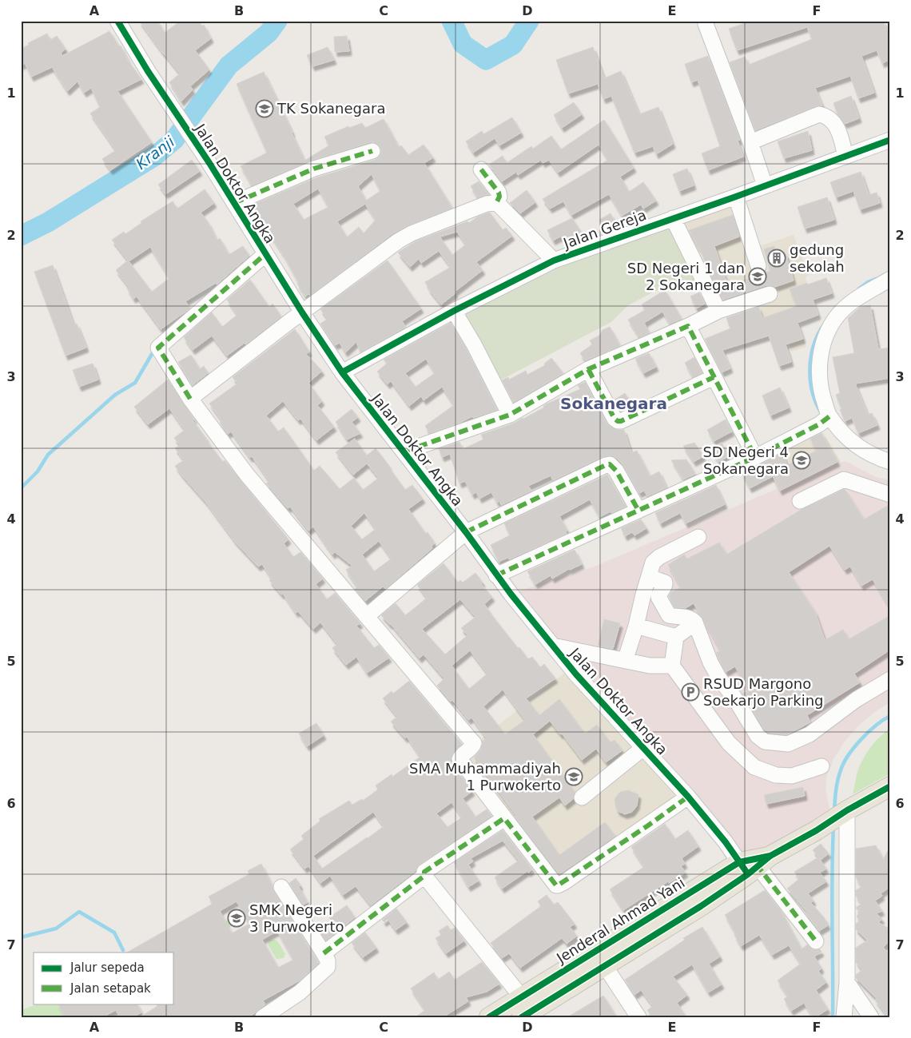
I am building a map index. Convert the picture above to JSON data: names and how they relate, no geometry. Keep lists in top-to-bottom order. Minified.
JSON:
{"streets":{"main road":["Jenderal Ahmad Yani"],"street":["Jalan Doktor Angka","Jalan Gereja"]},"crossings":[["Jalan Doktor Angka","Jalan Gereja"],["Jalan Doktor Angka","Jenderal Ahmad Yani"]],"districts":["Sokanegara"],"water":["Kranji"],"places":{"school or university":["TK Sokanegara","SD Negeri 1 dan 2 Sokanegara","SD Negeri 4 Sokanegara","SMA Muhammadiyah 1 Purwokerto","SMK Negeri 3 Purwokerto"],"building":["gedung sekolah"],"parking":["RSUD Margono Soekarjo Parking"]},"legend":["Jalur sepeda","Jalan setapak"],"grid":{"columns":["A","B","C","D","E","F"],"rows":["1","2","3","4","5","6","7"]}}
